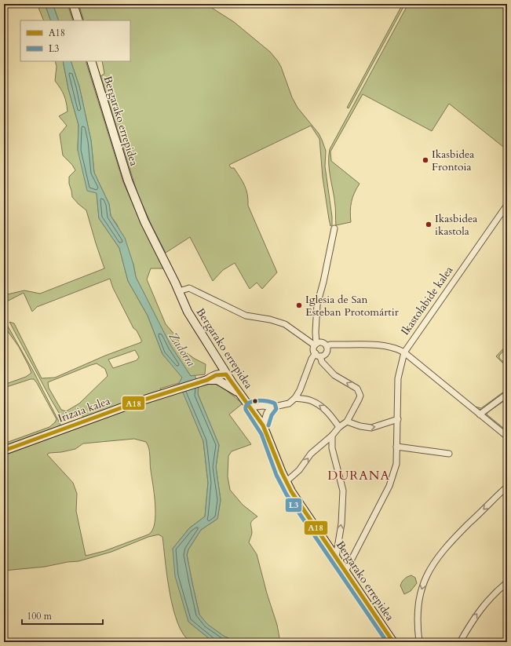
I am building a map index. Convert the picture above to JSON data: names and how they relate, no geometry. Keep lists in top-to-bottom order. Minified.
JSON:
{"streets":{"street":["Bergarako errepidea","Ikastolabide kalea","Irizaia kalea"]},"crossings":[["Bergarako errepidea","Ikastolabide kalea"],["Bergarako errepidea","Irizaia kalea"]],"districts":["DURANA"],"water":["Zadorra"],"places":["Ikasbidea Frontoia","Ikasbidea ikastola","Iglesia de San Esteban Protomártir"],"lines":["transit line A18","transit line L3"],"legend":["A18","L3"],"scale_bar":"100 m"}
